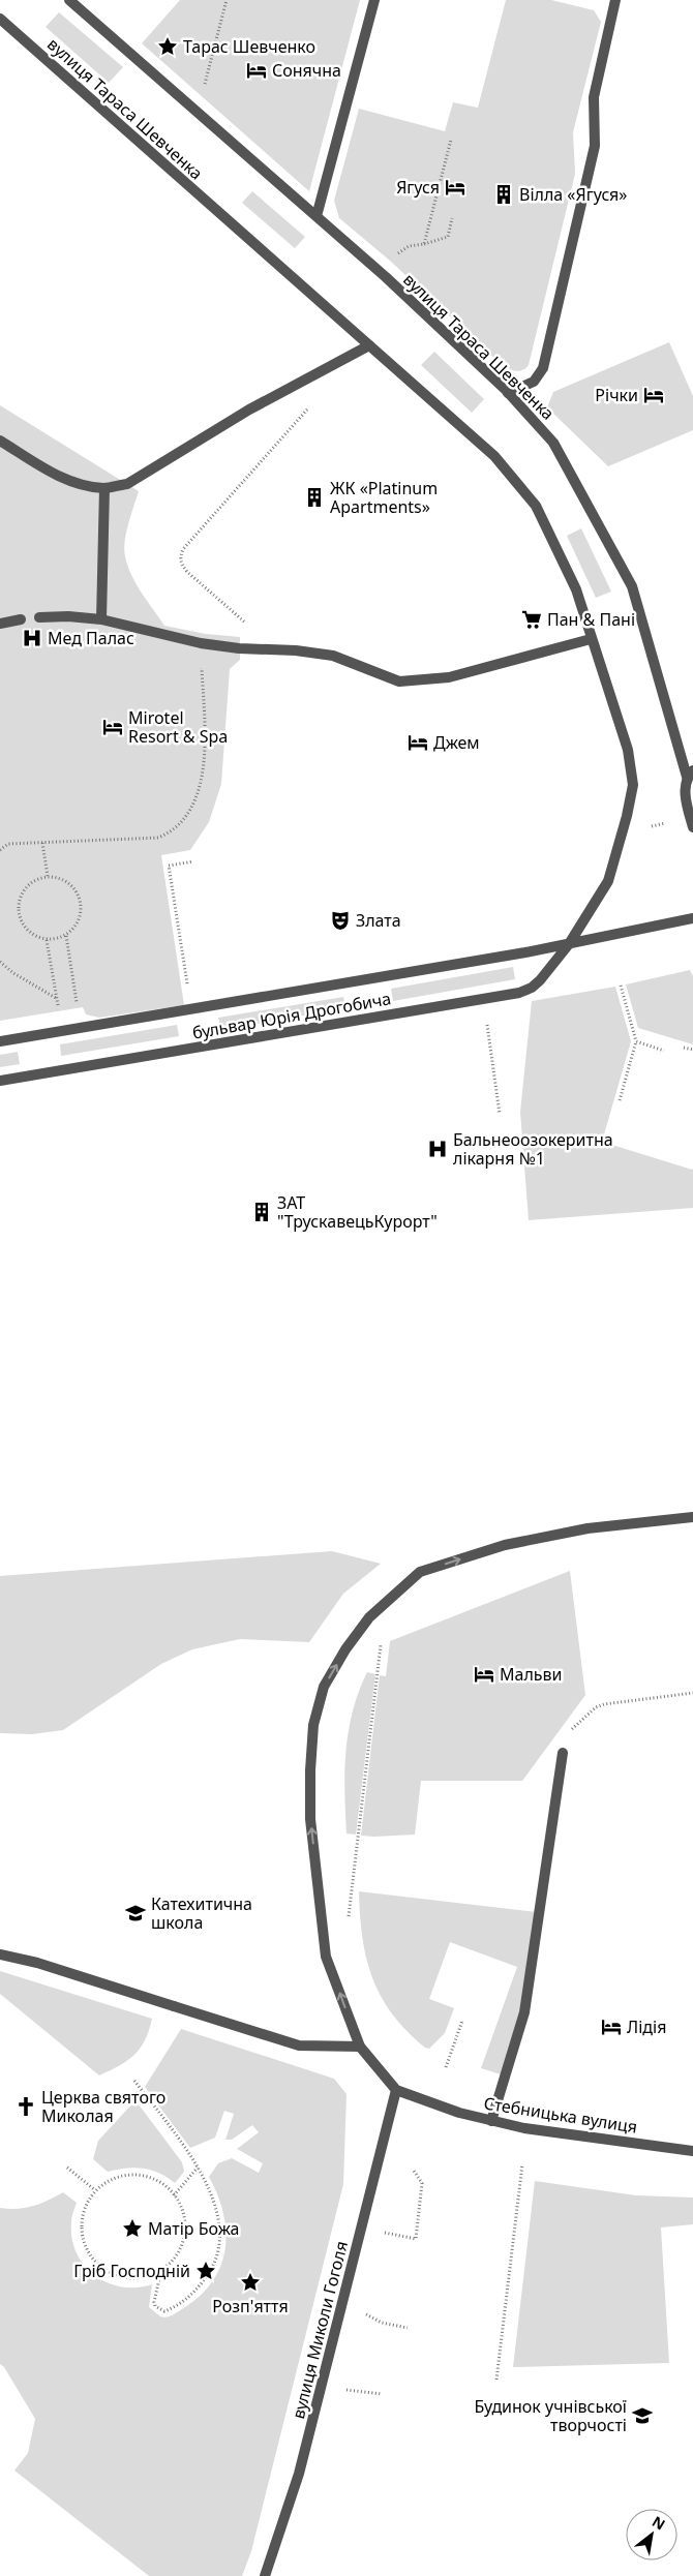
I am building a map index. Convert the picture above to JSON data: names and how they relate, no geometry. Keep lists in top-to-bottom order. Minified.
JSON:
{"streets":{"street":["вулиця Тараса Шевченка","бульвар Юрія Дрогобича","Стебницька вулиця","вулиця Миколи Гоголя"]},"crossings":[["вулиця Тараса Шевченка","бульвар Юрія Дрогобича"],["Стебницька вулиця","вулиця Миколи Гоголя"]],"places":{"place":["Тарас Шевченко","Матір Божа","Гріб Господній","Розп'яття"],"hotel":["Сонячна","Ягуся","Річки","Mirotel Resort & Spa","Джем","Мальви","Лідія"],"building":["Вілла «Ягуся»","ЖК «Platinum Apartments»","ЗАТ \"ТрускавецьКурорт\""],"supermarket":["Пан & Пані"],"hospital":["Мед Палас","Бальнеоозокеритна лікарня №1"],"theatre":["Злата"],"school or university":["Катехитична школа","Будинок учнівської творчості"],"church":["Церква святого Миколая"]},"north":"top right"}
